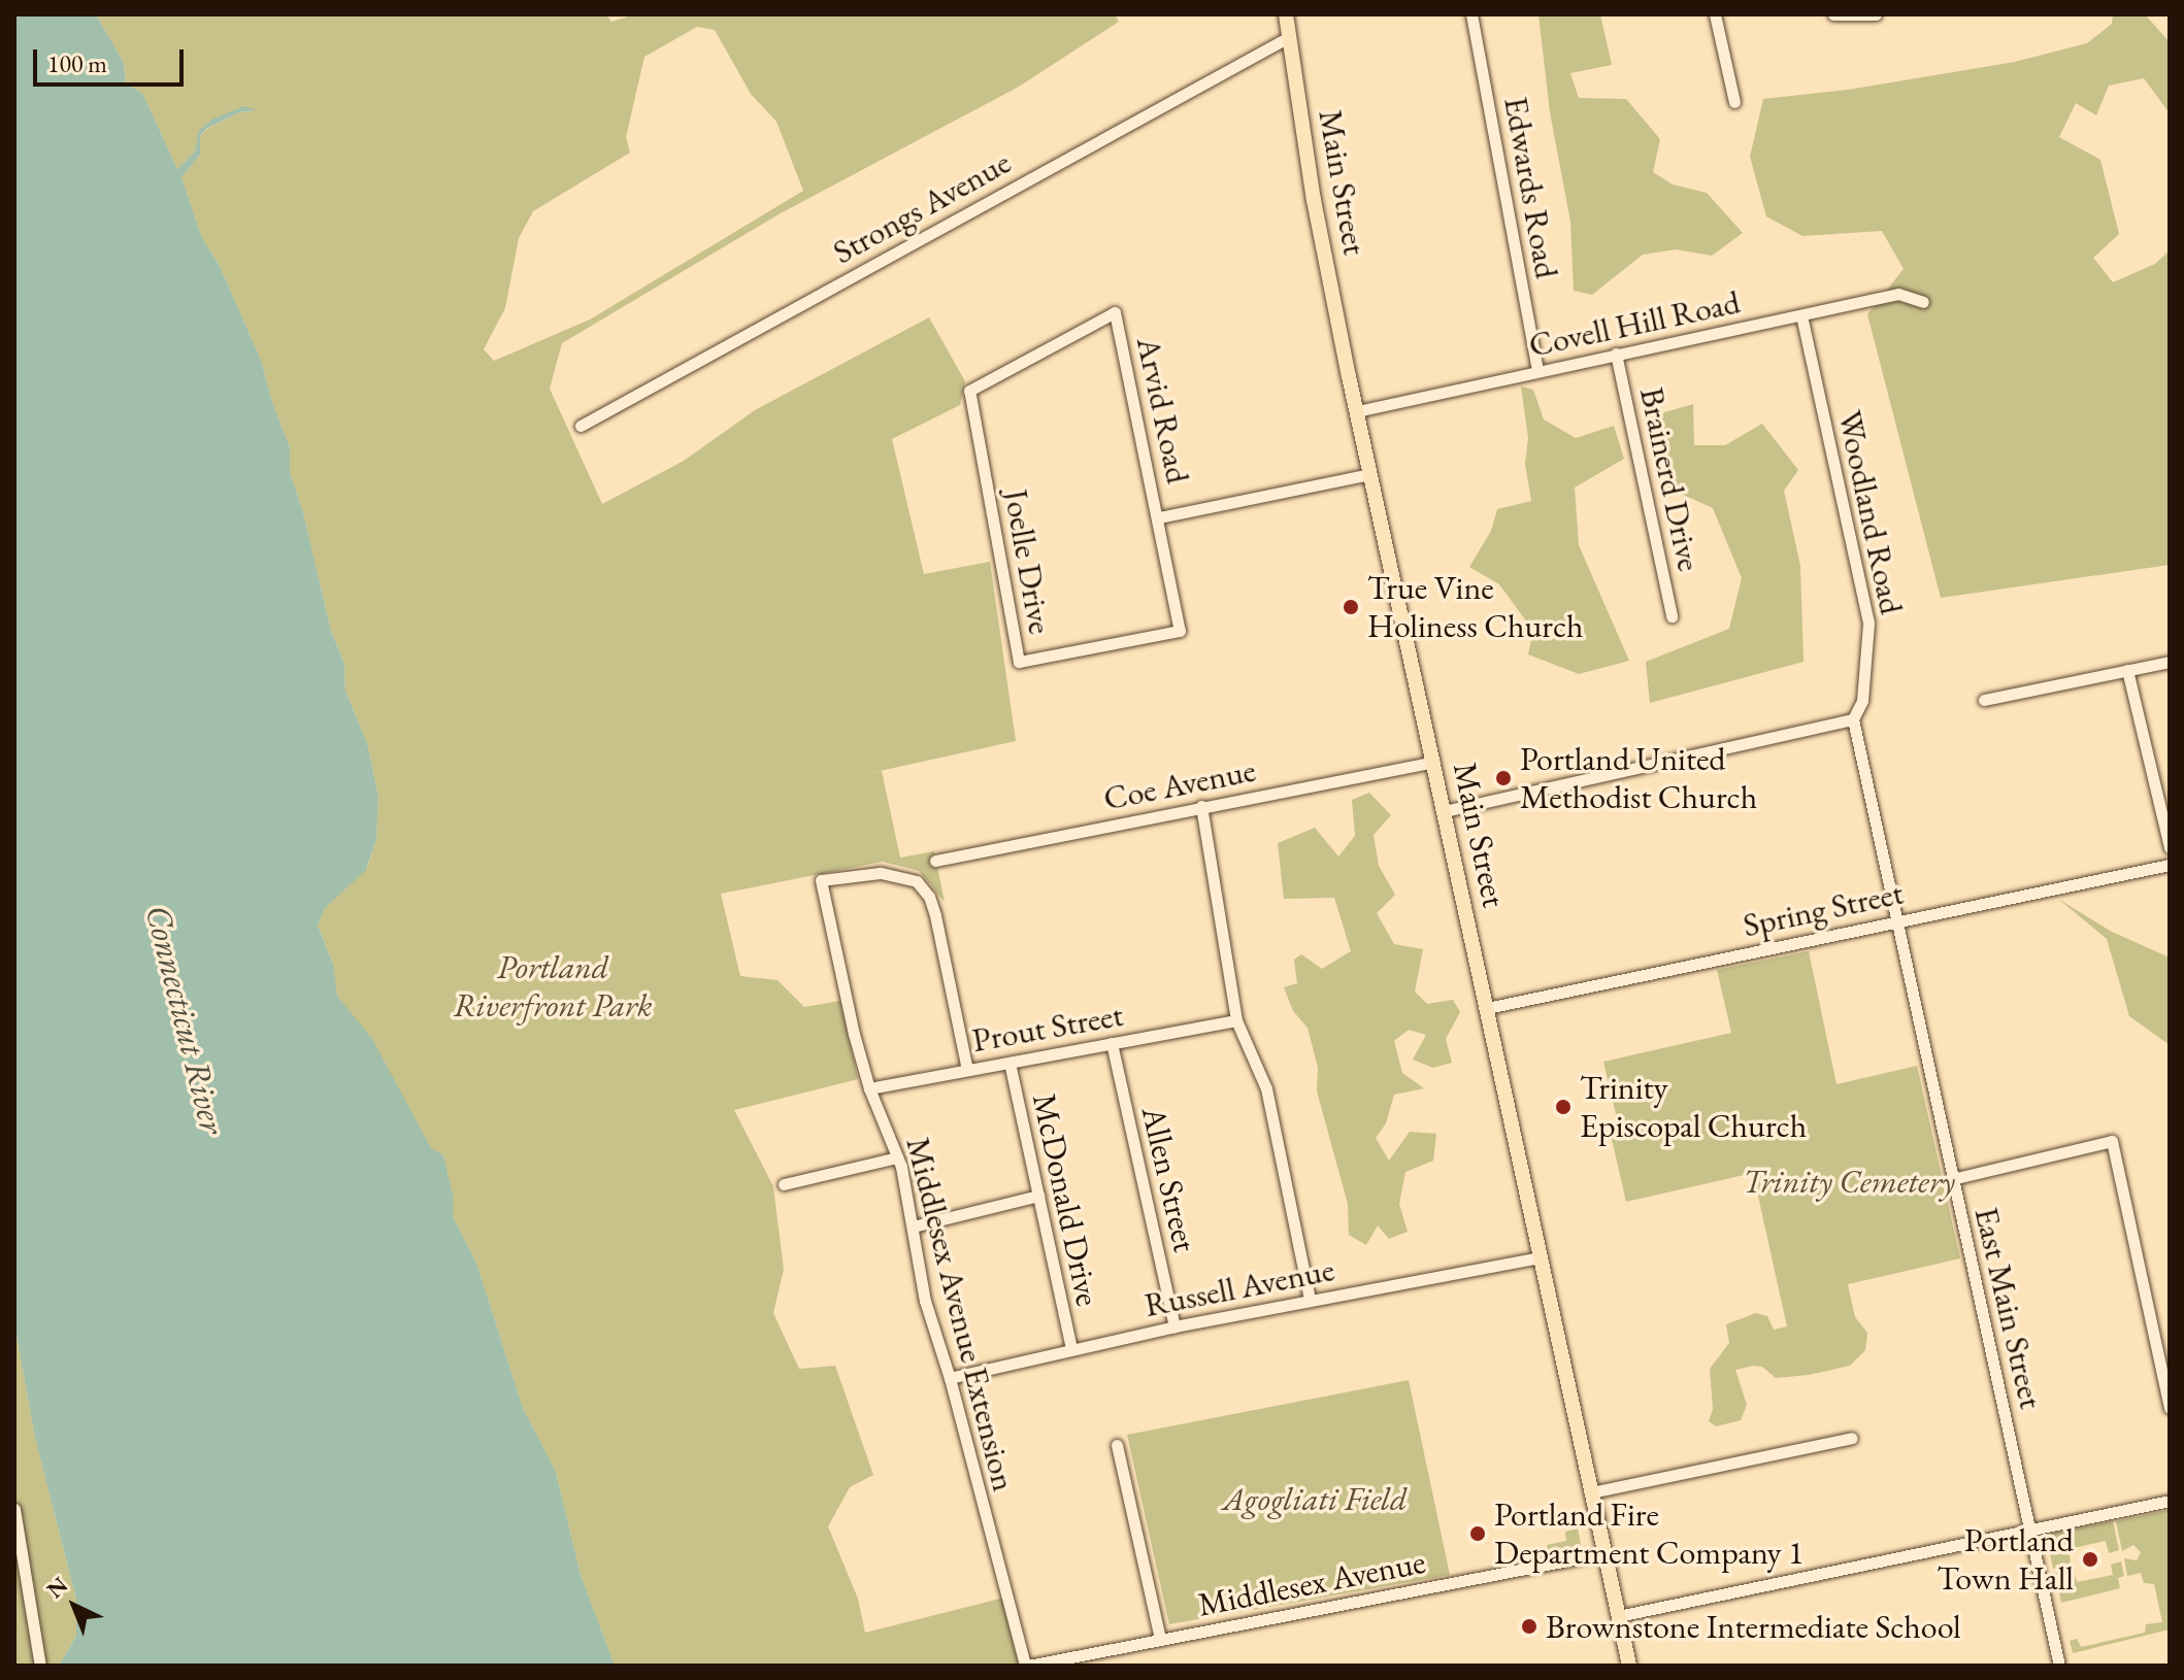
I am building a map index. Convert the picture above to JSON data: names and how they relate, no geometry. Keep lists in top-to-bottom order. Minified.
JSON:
{"streets":{"main road":["Main Street"],"street":["Edwards Road","Strongs Avenue","Covell Hill Road","Arvid Road","Brainerd Drive","Woodland Road","Joelle Drive","Coe Avenue","Spring Street","Prout Street","Allen Street","McDonald Drive","Russell Avenue","East Main Street","Middlesex Avenue Extension","Middlesex Avenue"]},"crossings":[["Main Street","Strongs Avenue"],["Main Street","Covell Hill Road"],["Main Street","Arvid Road"],["Main Street","Coe Avenue"],["Main Street","Spring Street"],["Main Street","Russell Avenue"],["Main Street","Middlesex Avenue"],["Edwards Road","Covell Hill Road"],["Covell Hill Road","Brainerd Drive"],["Covell Hill Road","Woodland Road"],["Arvid Road","Joelle Drive"],["Woodland Road","East Main Street"],["Spring Street","East Main Street"],["Prout Street","Allen Street"],["Prout Street","McDonald Drive"],["Prout Street","Middlesex Avenue Extension"],["Allen Street","Russell Avenue"],["McDonald Drive","Russell Avenue"],["Russell Avenue","Middlesex Avenue Extension"],["Middlesex Avenue Extension","Middlesex Avenue"]],"water":["Connecticut River"],"parks":["Portland Riverfront Park","Trinity Cemetery","Agogliati Field"],"places":["True Vine Holiness Church","Portland United Methodist Church","Trinity Episcopal Church","Portland Fire Department Company 1","Portland Town Hall","Brownstone Intermediate School"],"scale_bar":"100 m","north":"top left"}
